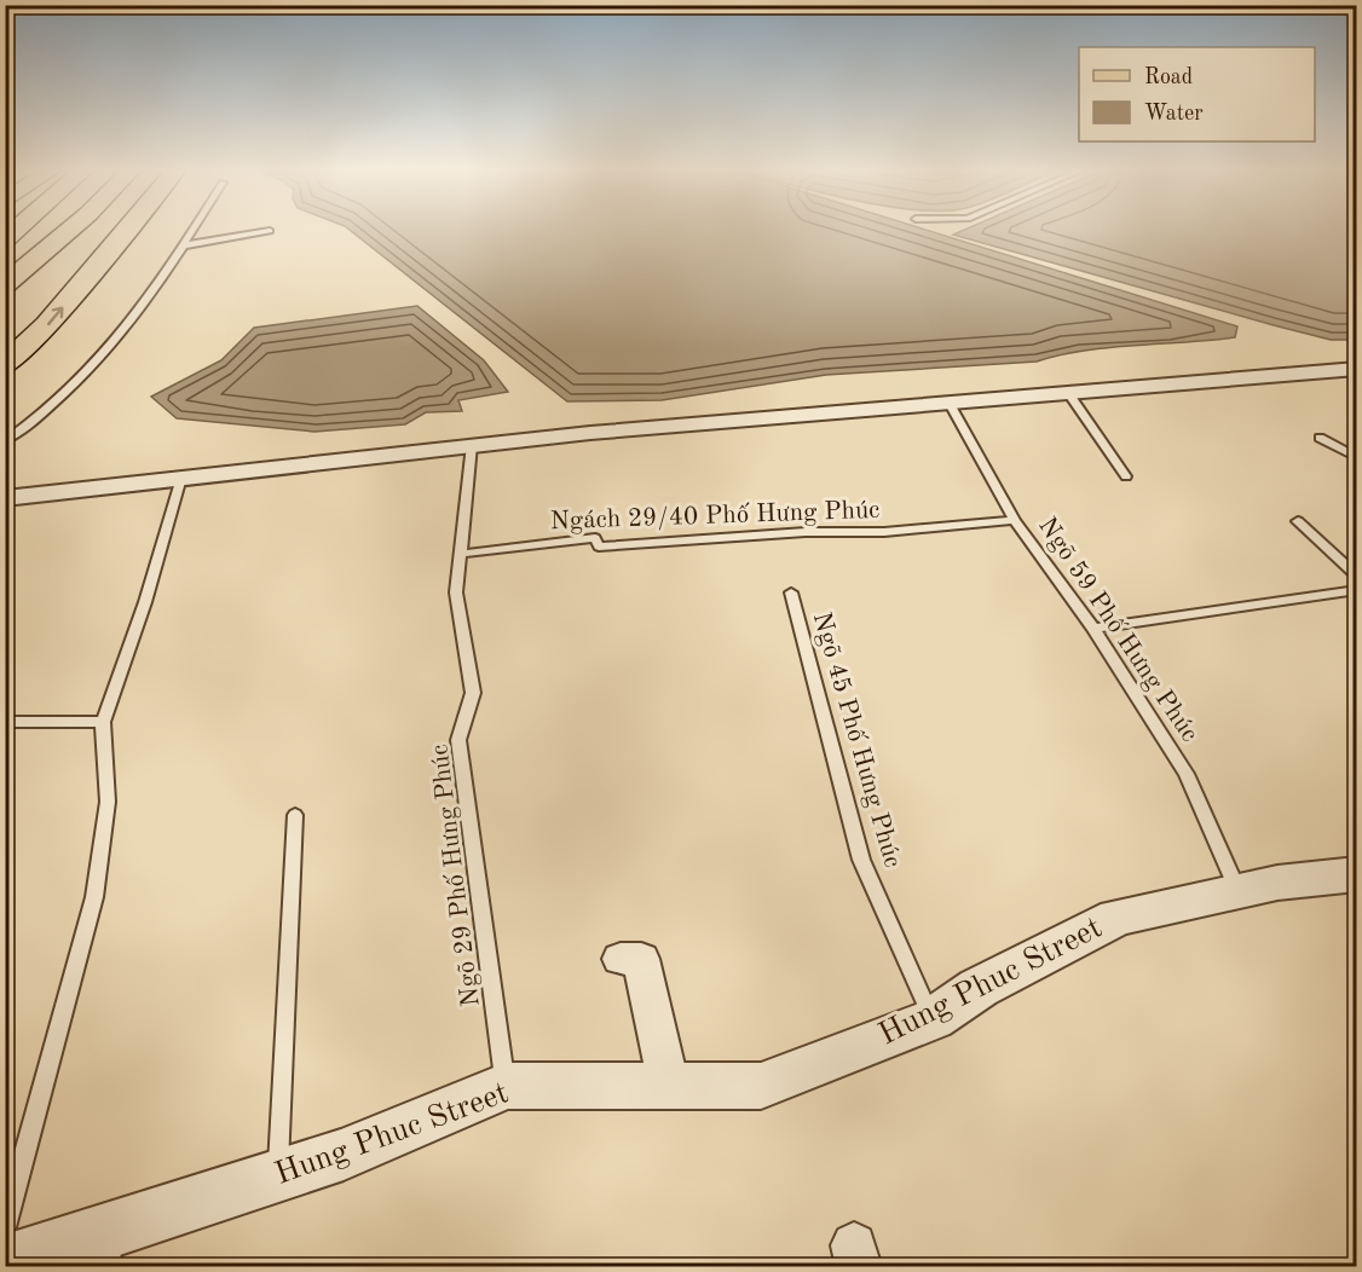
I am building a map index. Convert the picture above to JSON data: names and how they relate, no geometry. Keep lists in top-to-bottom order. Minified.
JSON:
{"streets":{"street":["Hung Phuc Street"],"lane":["Ngách 29/40 Phố Hưng Phúc","Ngõ 59 Phố Hưng Phúc","Ngõ 45 Phố Hưng Phúc","Ngõ 29 Phố Hưng Phúc"]},"crossings":[["Ngách 29/40 Phố Hưng Phúc","Ngõ 59 Phố Hưng Phúc"],["Ngách 29/40 Phố Hưng Phúc","Ngõ 29 Phố Hưng Phúc"],["Ngõ 59 Phố Hưng Phúc","Hung Phuc Street"],["Ngõ 45 Phố Hưng Phúc","Hung Phuc Street"],["Ngõ 29 Phố Hưng Phúc","Hung Phuc Street"]],"legend":["Road","Water"]}
